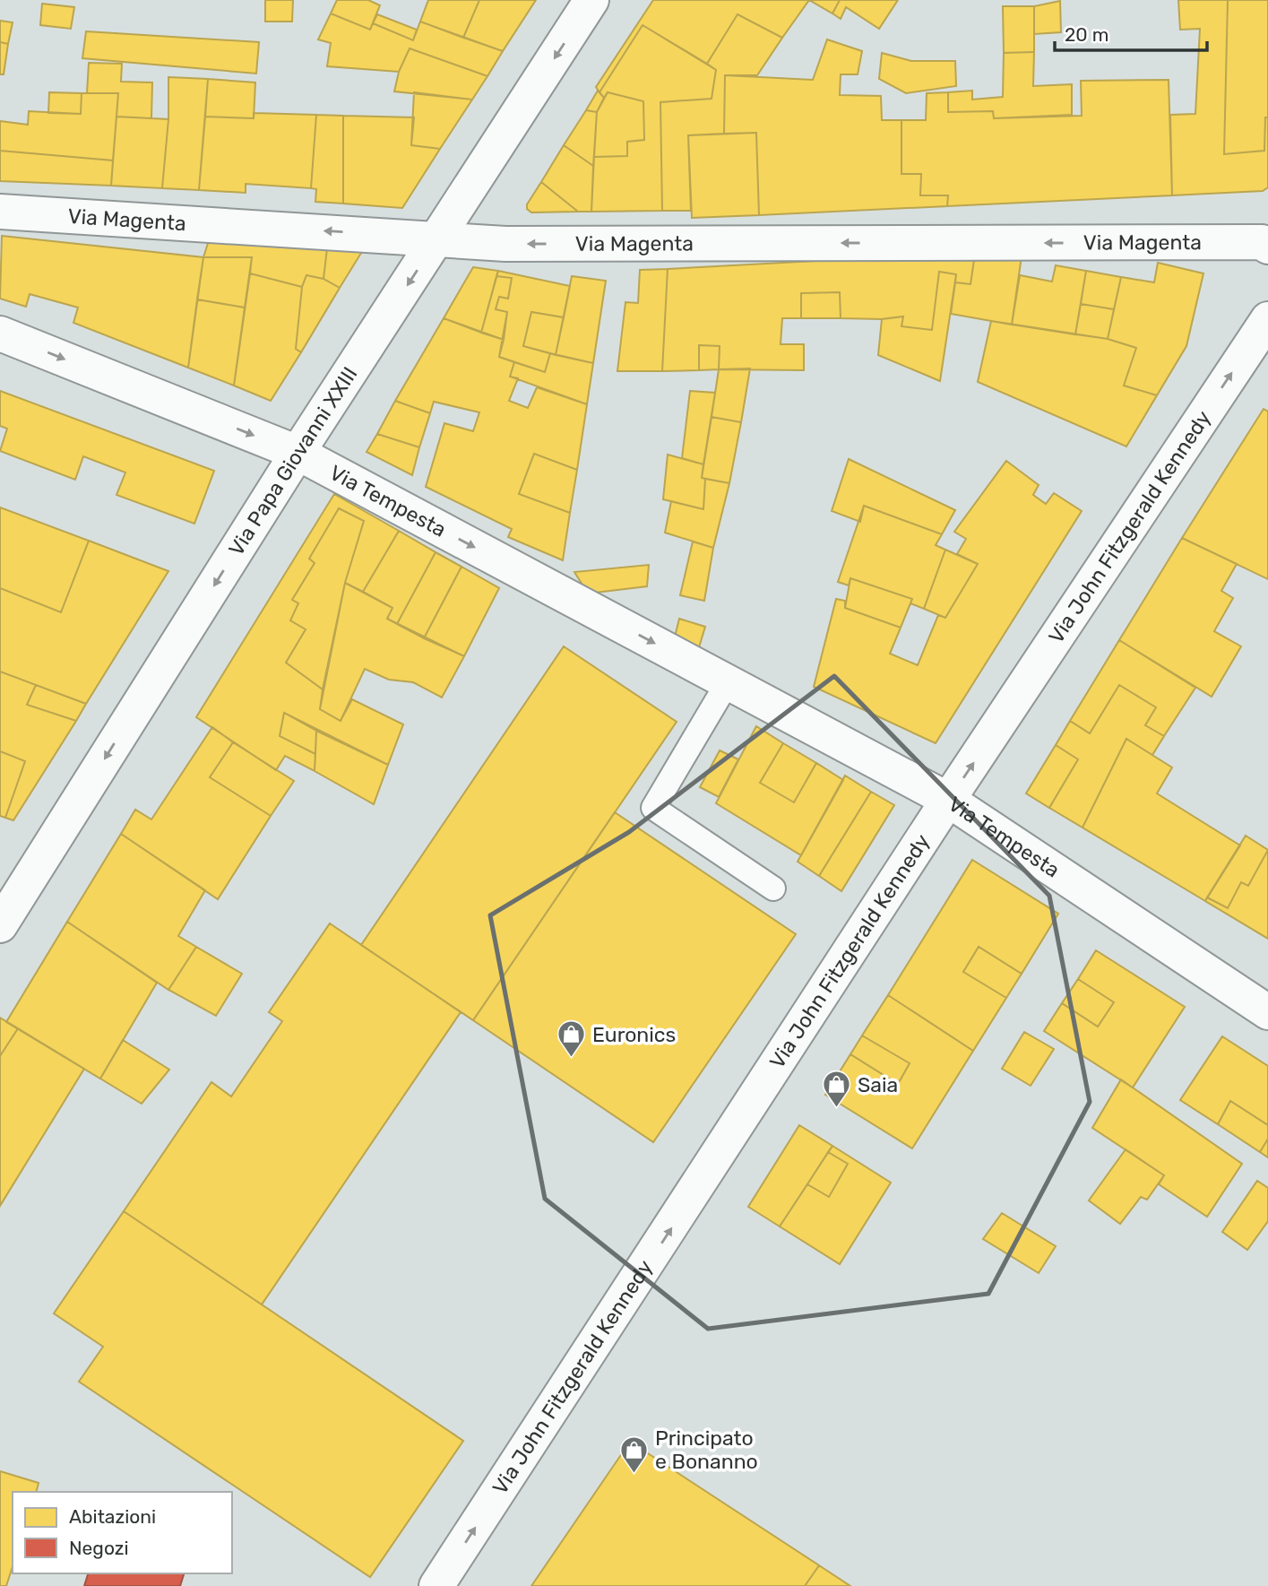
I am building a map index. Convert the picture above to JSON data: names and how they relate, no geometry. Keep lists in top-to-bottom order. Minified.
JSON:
{"streets":{"street":["Via Magenta","Via Papa Giovanni XXIII","Via Tempesta","Via John Fitzgerald Kennedy"]},"crossings":[["Via Magenta","Via Papa Giovanni XXIII"],["Via Papa Giovanni XXIII","Via Tempesta"],["Via Tempesta","Via John Fitzgerald Kennedy"]],"one_way":["Via Magenta","Via Papa Giovanni XXIII","Via Tempesta","Via John Fitzgerald Kennedy"],"places":{"shop":["Euronics","Saia","Principato e Bonanno"]},"legend":["Abitazioni","Negozi"],"scale_bar":"20 m"}
